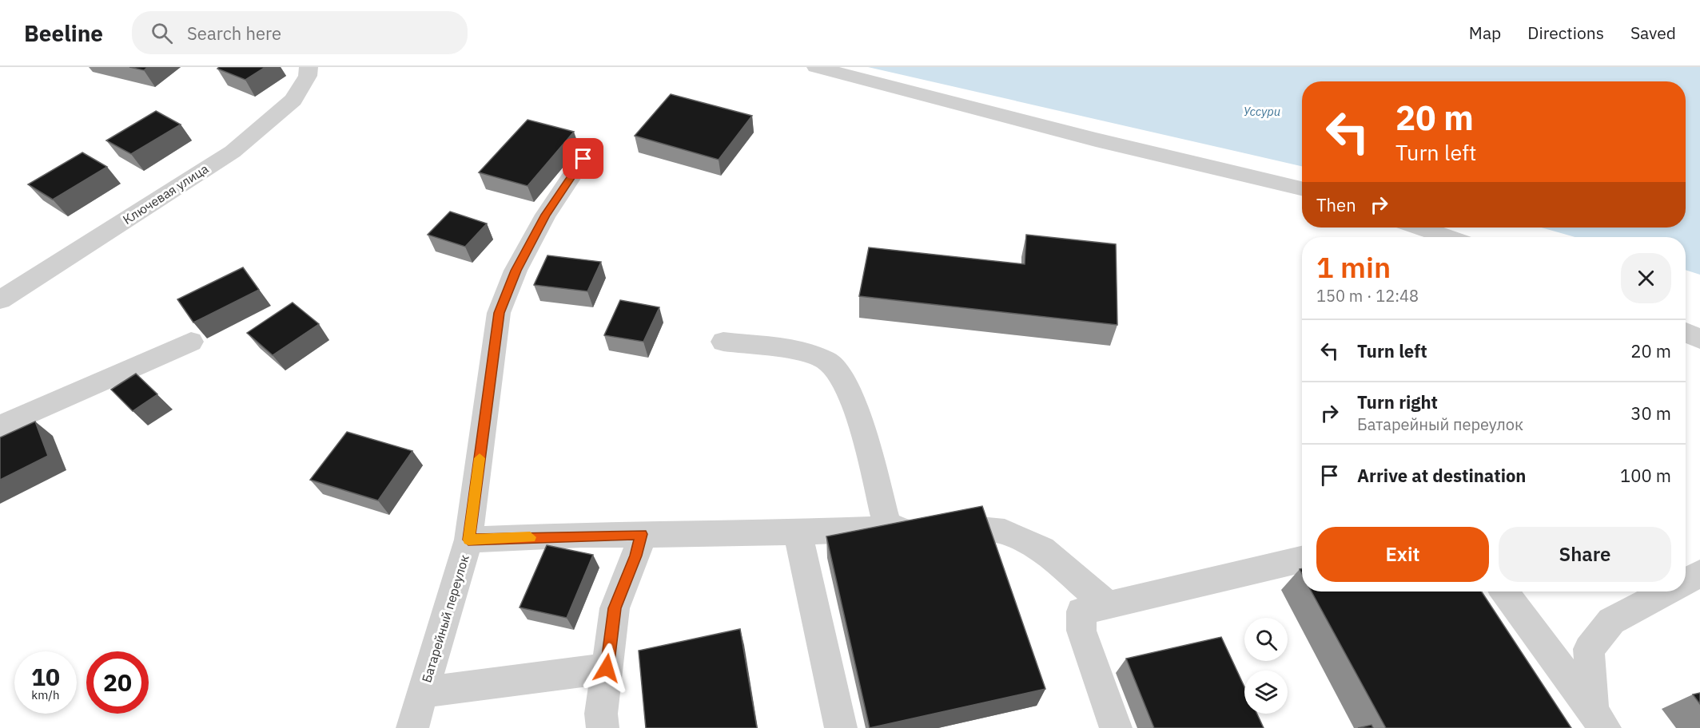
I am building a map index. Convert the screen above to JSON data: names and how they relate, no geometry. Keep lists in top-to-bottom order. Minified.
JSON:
{"streets":{"lane":["Ключевая улица","Батарейный переулок"]},"water":["Уссури"],"page":{"header":"Beeline","search":"Search here","nav":["Map","Directions","Saved"],"turn":["20 m","Turn left"],"then":"Then","heading":["1 min","150 m · 12:48"],"list":[{"name":"Turn left","value":"20 m"},{"name":"Turn right","note":"Батарейный переулок","value":"30 m"},{"name":"Arrive at destination","value":"100 m"}],"buttons":["Exit","Share"],"speed":"10 km/h","limit":"20"}}
